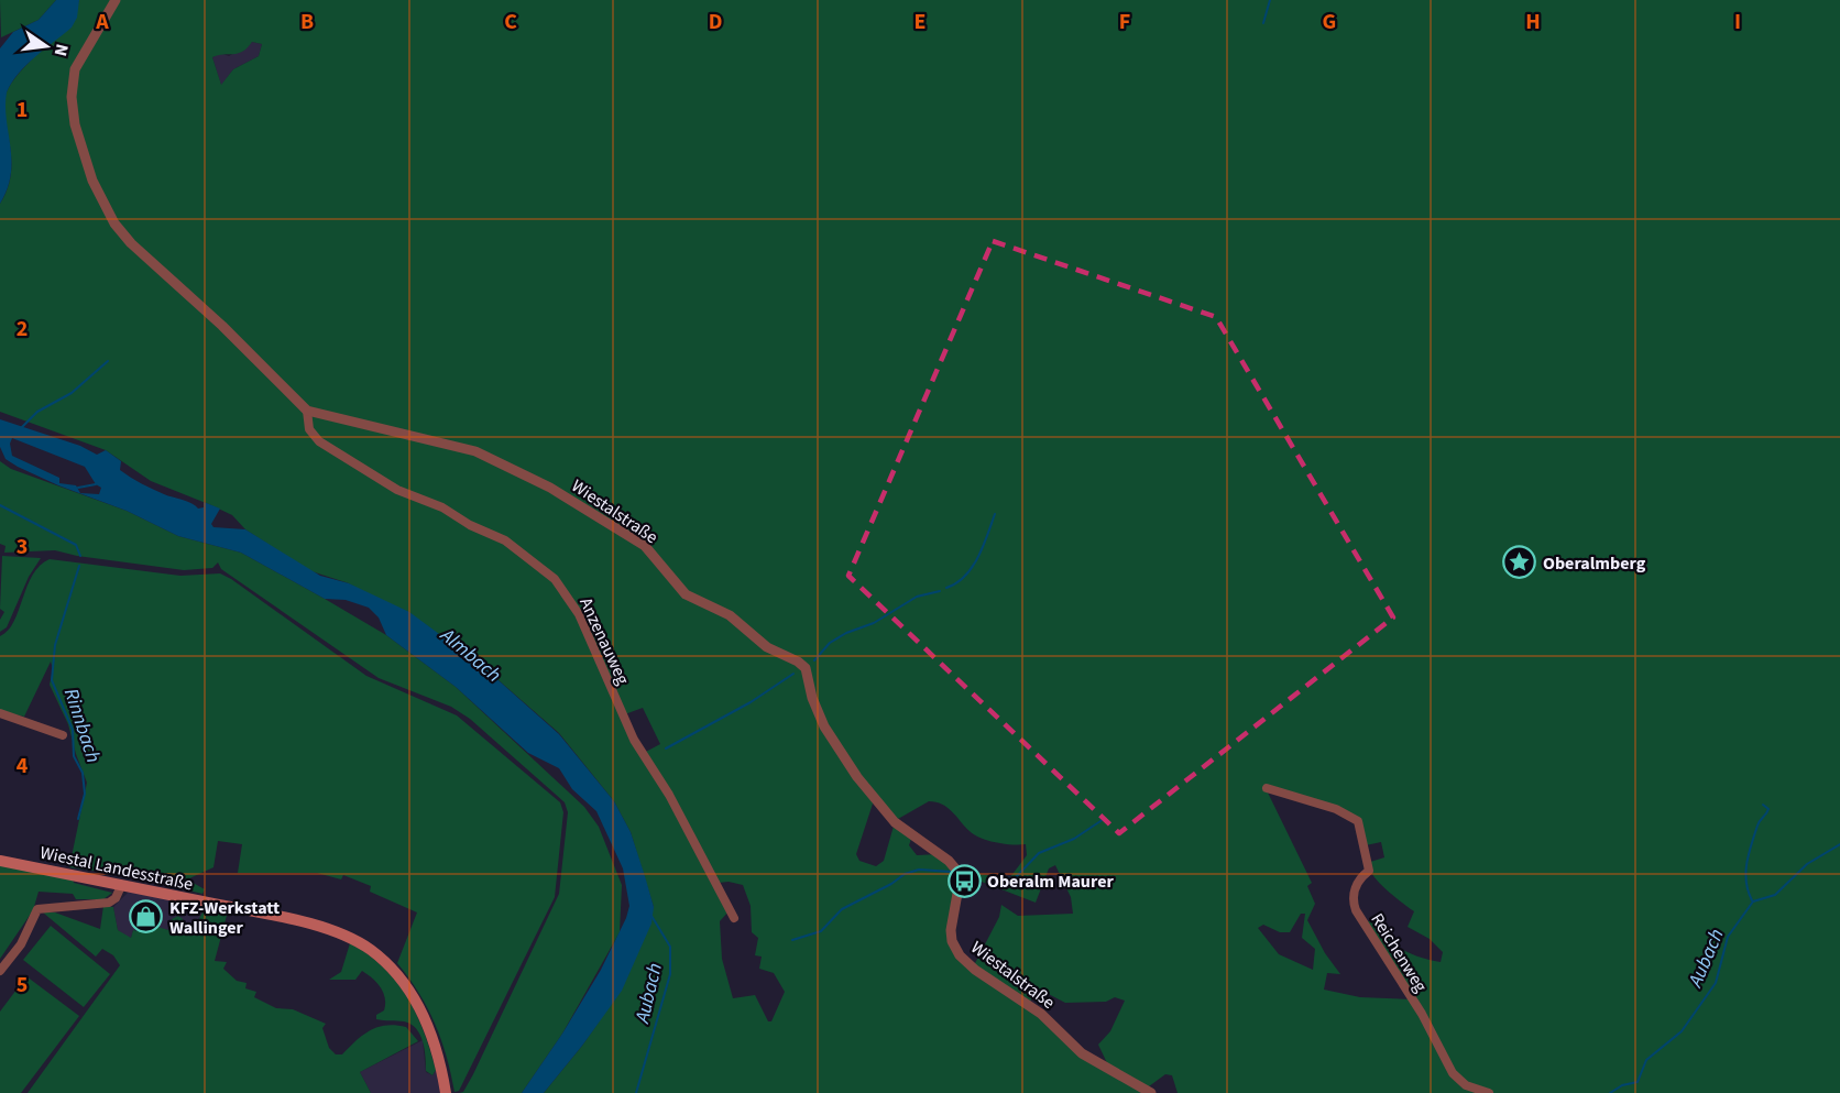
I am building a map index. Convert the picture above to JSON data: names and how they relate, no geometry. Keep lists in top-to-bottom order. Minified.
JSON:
{"streets":{"main road":["Wiestal Landesstraße"],"street":["Wiestalstraße","Anzenauweg","Reichenweg"]},"crossings":[["Wiestalstraße","Anzenauweg"]],"water":["Almbach","Rinnbach","Aubach"],"places":{"place":["Oberalmberg"],"bus stop":["Oberalm Maurer"],"shop":["KFZ-Werkstatt Wallinger"]},"north":"right","grid":{"columns":["A","B","C","D","E","F","G","H","I"],"rows":["1","2","3","4","5"]}}
